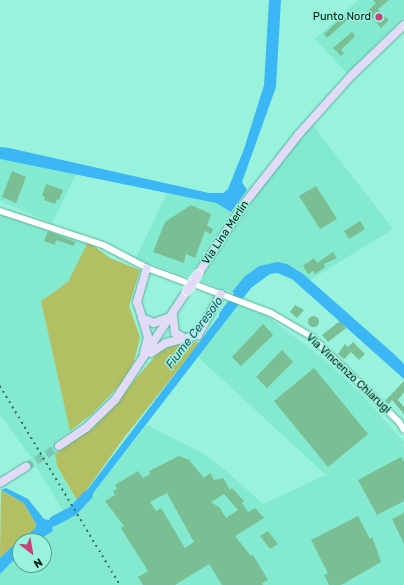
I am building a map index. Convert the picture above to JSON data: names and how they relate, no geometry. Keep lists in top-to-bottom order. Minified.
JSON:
{"streets":{"main road":["Via Lina Merlin"],"street":["Via Vincenzo Chiarugi"]},"water":["Fiume Ceresolo"],"places":["Punto Nord"],"north":"bottom right"}
